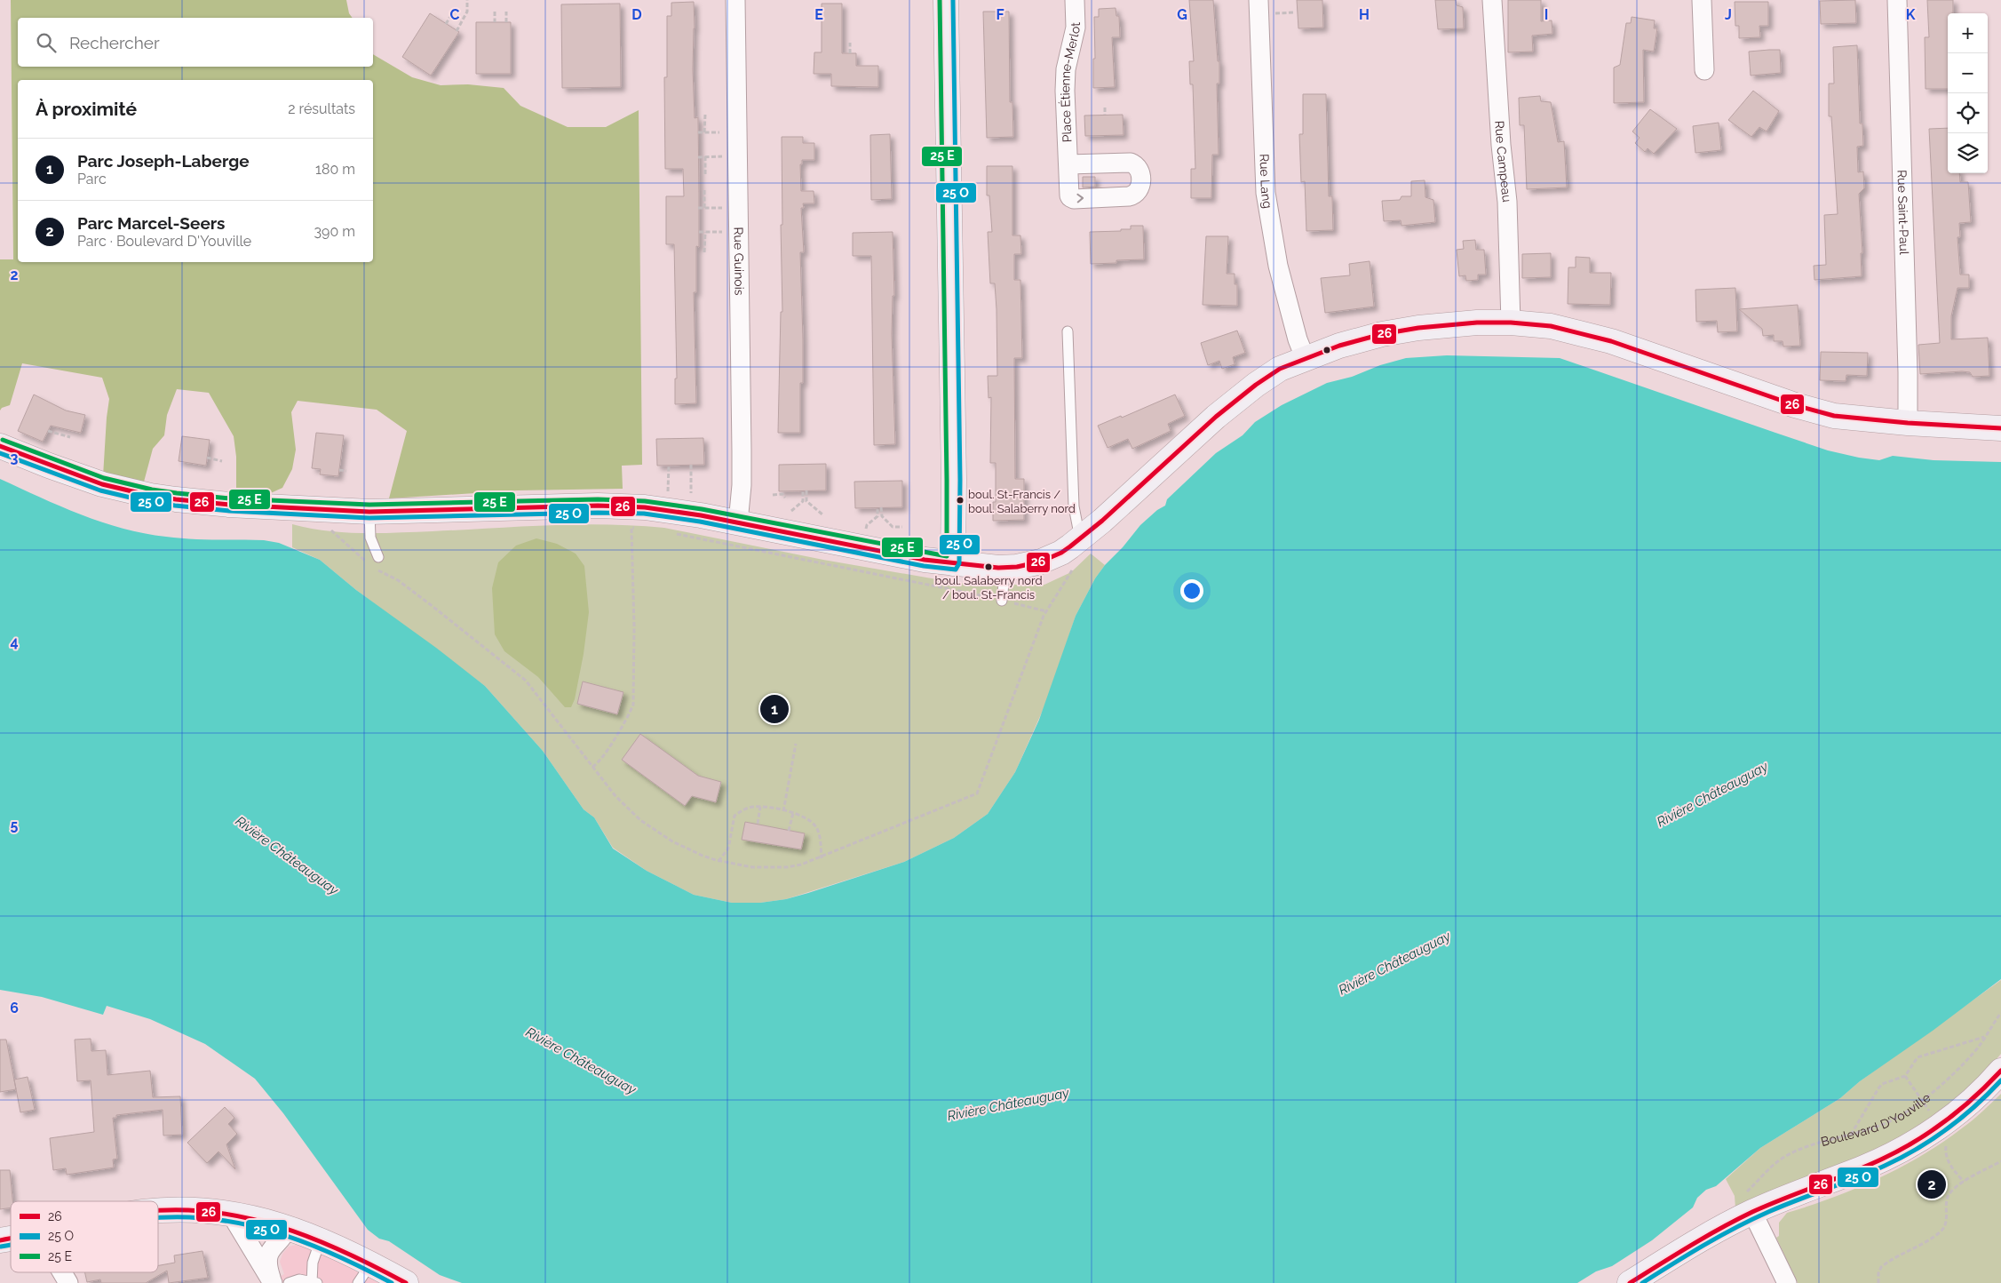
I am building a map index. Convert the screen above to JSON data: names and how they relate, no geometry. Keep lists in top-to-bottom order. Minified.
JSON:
{"streets":{"street":["Place Étienne-Merlot","Rue Campeau","Rue Lang","Rue Saint-Paul","Rue Guinois"],"path":["Boulevard D'Youville"]},"water":["Rivière Châteauguay"],"places":["boul. St-Francis / boul. Salaberry nord","boul. Salaberry nord / boul. St-Francis"],"lines":["transit line 26"],"legend":["26","25 O","25 E"],"page":{"map_buttons":["+","−"],"search":"Rechercher","heading":["À proximité","2 résultats"],"list":[{"mark":"1","name":"Parc Joseph-Laberge","note":"Parc","value":"180 m"},{"mark":"2","name":"Parc Marcel-Seers","note":"Parc · Boulevard D'Youville","value":"390 m"}],"pins":["1","2"]},"grid":{"columns":["C","D","E","F","G","H","I","J","K"],"rows":["2","3","4","5","6"]}}
